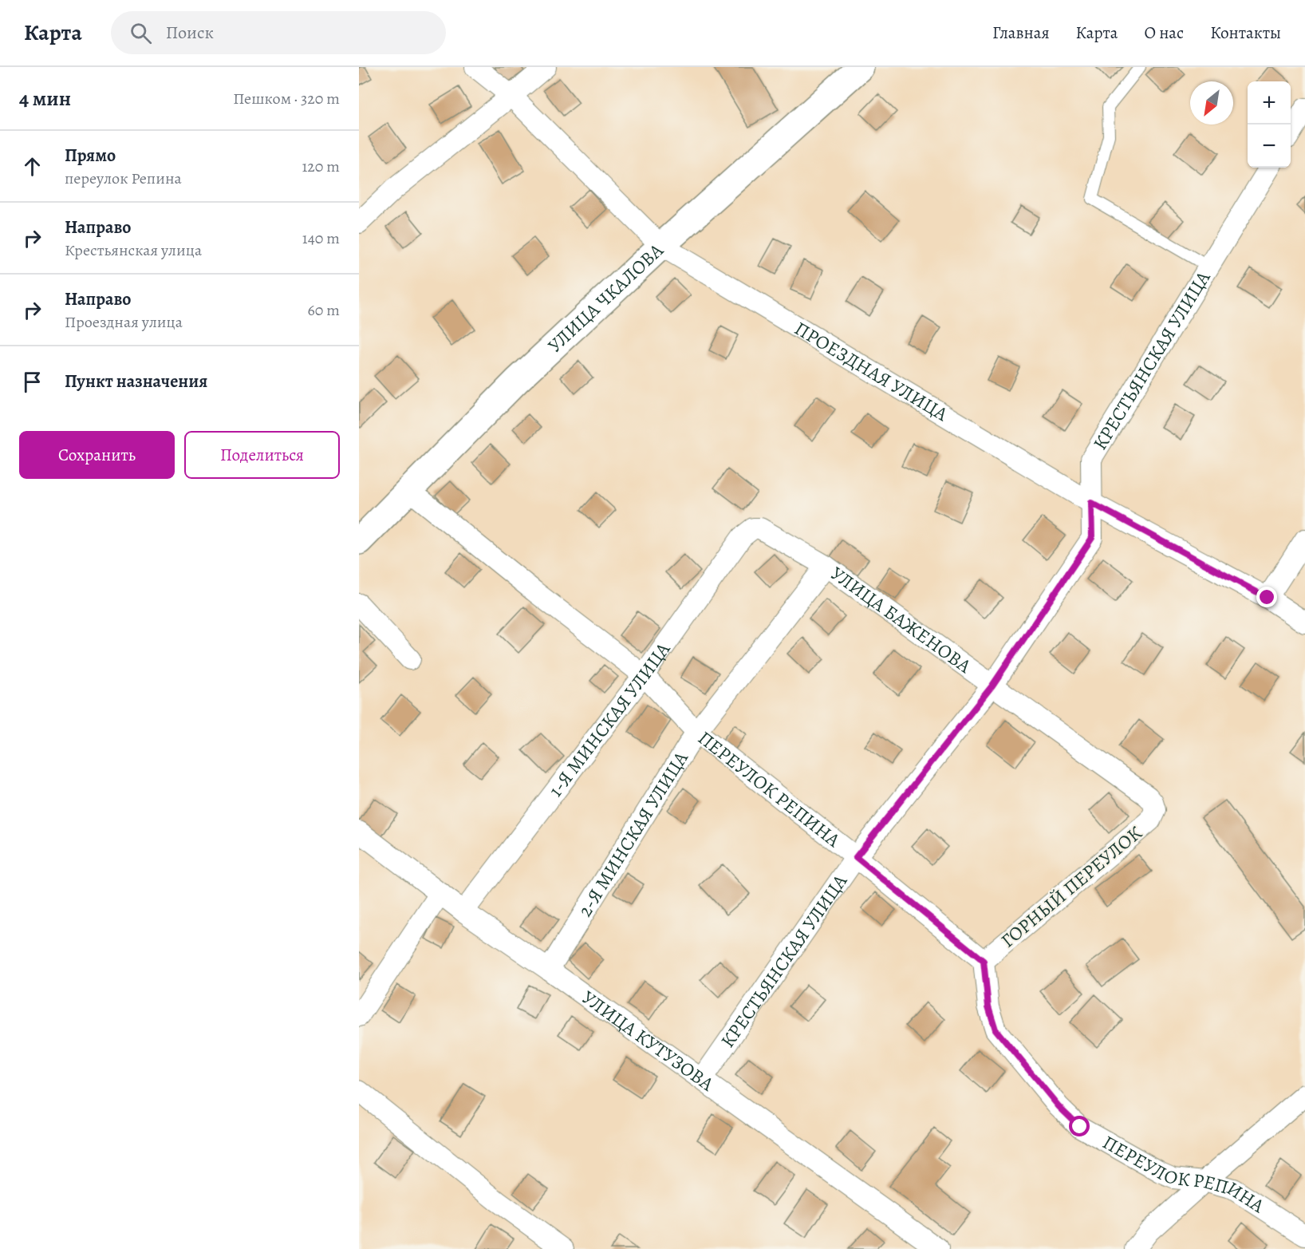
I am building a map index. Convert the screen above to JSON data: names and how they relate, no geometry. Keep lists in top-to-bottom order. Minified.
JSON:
{"streets":{"main road":["УЛИЦА ЧКАЛОВА"],"street":["КРЕСТЬЯНСКАЯ УЛИЦА","ПРОЕЗДНАЯ УЛИЦА","УЛИЦА БАЖЕНОВА","1-Я МИНСКАЯ УЛИЦА","ПЕРЕУЛОК РЕПИНА","2-Я МИНСКАЯ УЛИЦА","ГОРНЫЙ ПЕРЕУЛОК","УЛИЦА КУТУЗОВА"]},"crossings":[["УЛИЦА ЧКАЛОВА","ПРОЕЗДНАЯ УЛИЦА"],["УЛИЦА ЧКАЛОВА","ПЕРЕУЛОК РЕПИНА"],["КРЕСТЬЯНСКАЯ УЛИЦА","ПРОЕЗДНАЯ УЛИЦА"],["КРЕСТЬЯНСКАЯ УЛИЦА","УЛИЦА БАЖЕНОВА"],["КРЕСТЬЯНСКАЯ УЛИЦА","ПЕРЕУЛОК РЕПИНА"],["КРЕСТЬЯНСКАЯ УЛИЦА","УЛИЦА КУТУЗОВА"],["УЛИЦА БАЖЕНОВА","1-Я МИНСКАЯ УЛИЦА"],["УЛИЦА БАЖЕНОВА","2-Я МИНСКАЯ УЛИЦА"],["УЛИЦА БАЖЕНОВА","ГОРНЫЙ ПЕРЕУЛОК"],["1-Я МИНСКАЯ УЛИЦА","ПЕРЕУЛОК РЕПИНА"],["1-Я МИНСКАЯ УЛИЦА","УЛИЦА КУТУЗОВА"],["ПЕРЕУЛОК РЕПИНА","2-Я МИНСКАЯ УЛИЦА"],["ПЕРЕУЛОК РЕПИНА","ГОРНЫЙ ПЕРЕУЛОК"],["2-Я МИНСКАЯ УЛИЦА","УЛИЦА КУТУЗОВА"]],"north":"bottom left","page":{"header":"Карта","search":"Поиск","nav":["Главная","Карта","О нас","Контакты"],"heading":["4 мин","Пешком · 320 m"],"map_buttons":["+","−"],"list":[["Прямо","переулок Репина","120 m"],["Направо","Крестьянская улица","140 m"],["Направо","Проездная улица","60 m"],"Пункт назначения"],"buttons":["Сохранить","Поделиться"]}}
